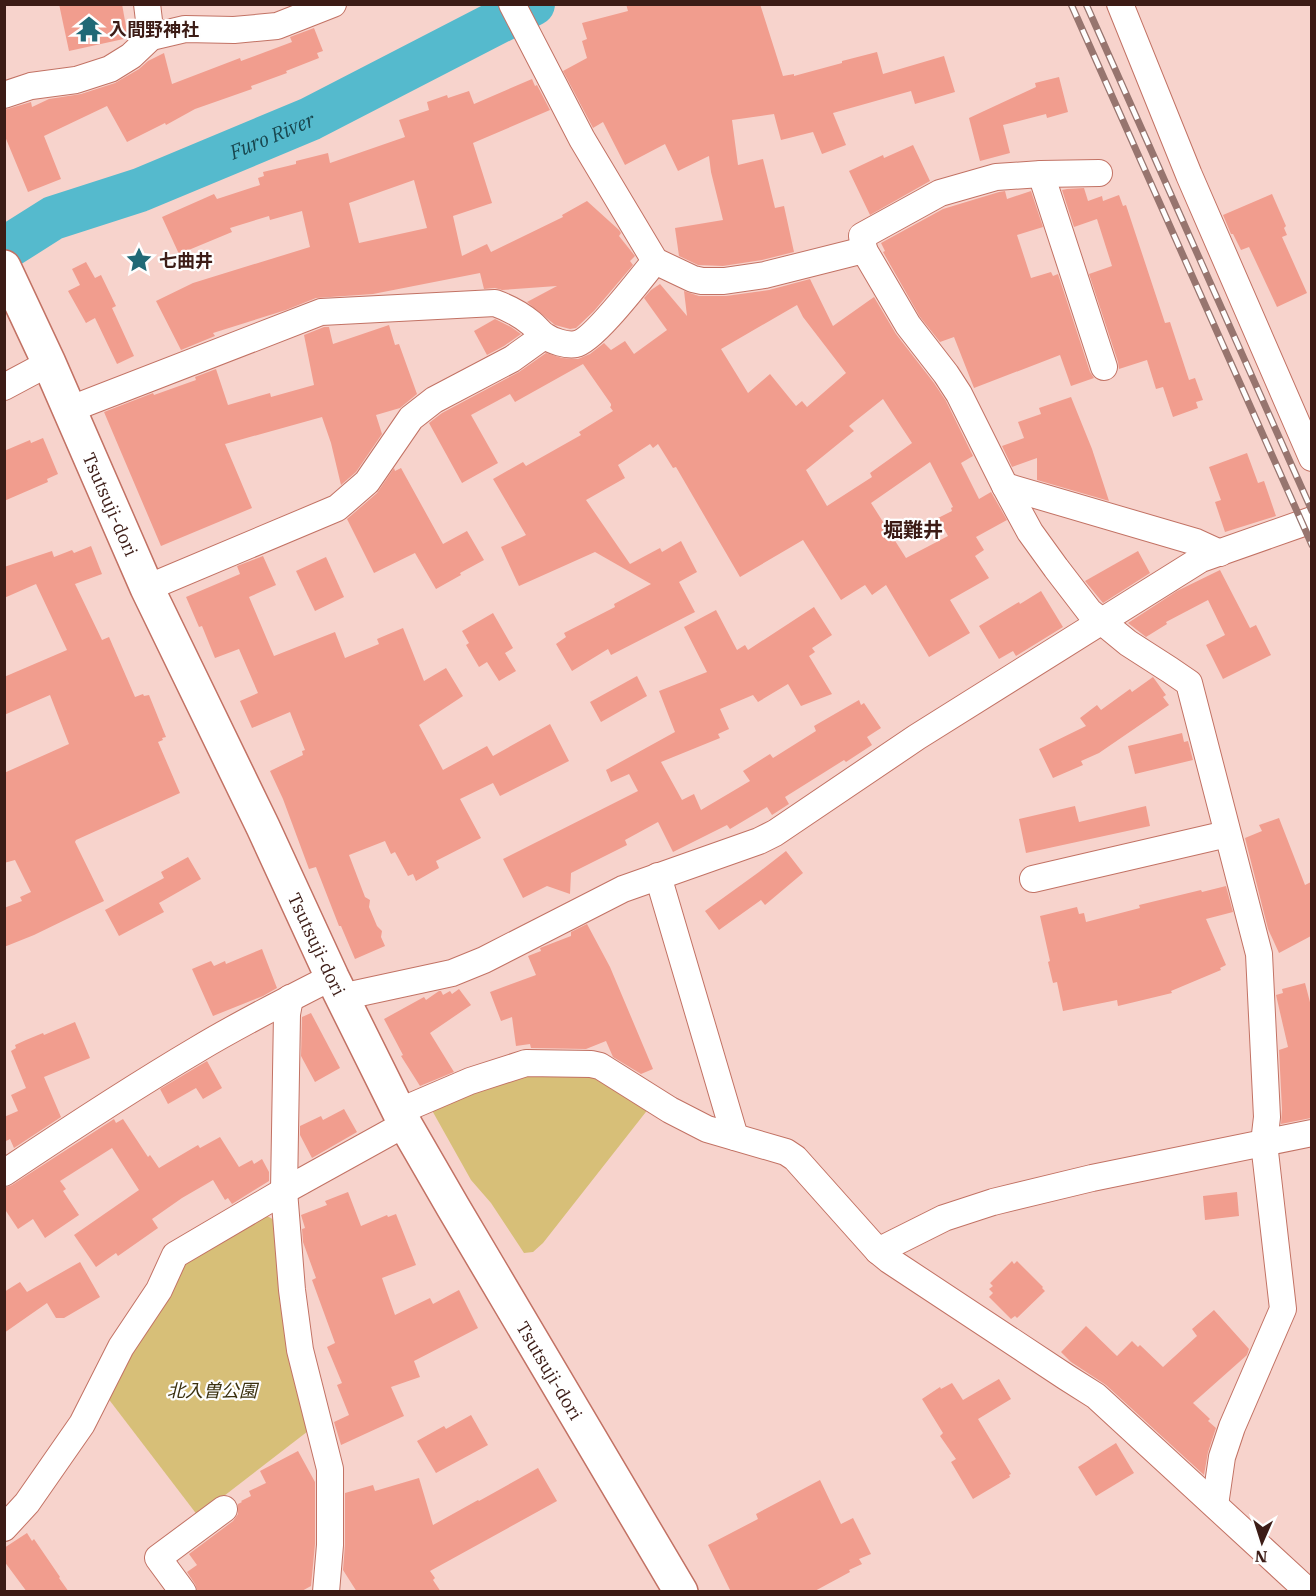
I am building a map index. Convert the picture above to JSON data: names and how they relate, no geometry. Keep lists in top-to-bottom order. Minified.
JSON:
{"streets":{"main road":["Tsutsuji-dori"]},"districts":["堀難井"],"water":["Furo River"],"parks":["北入曽公園"],"places":{"temple":["入間野神社"],"place":["七曲井"]},"north":"bottom"}
